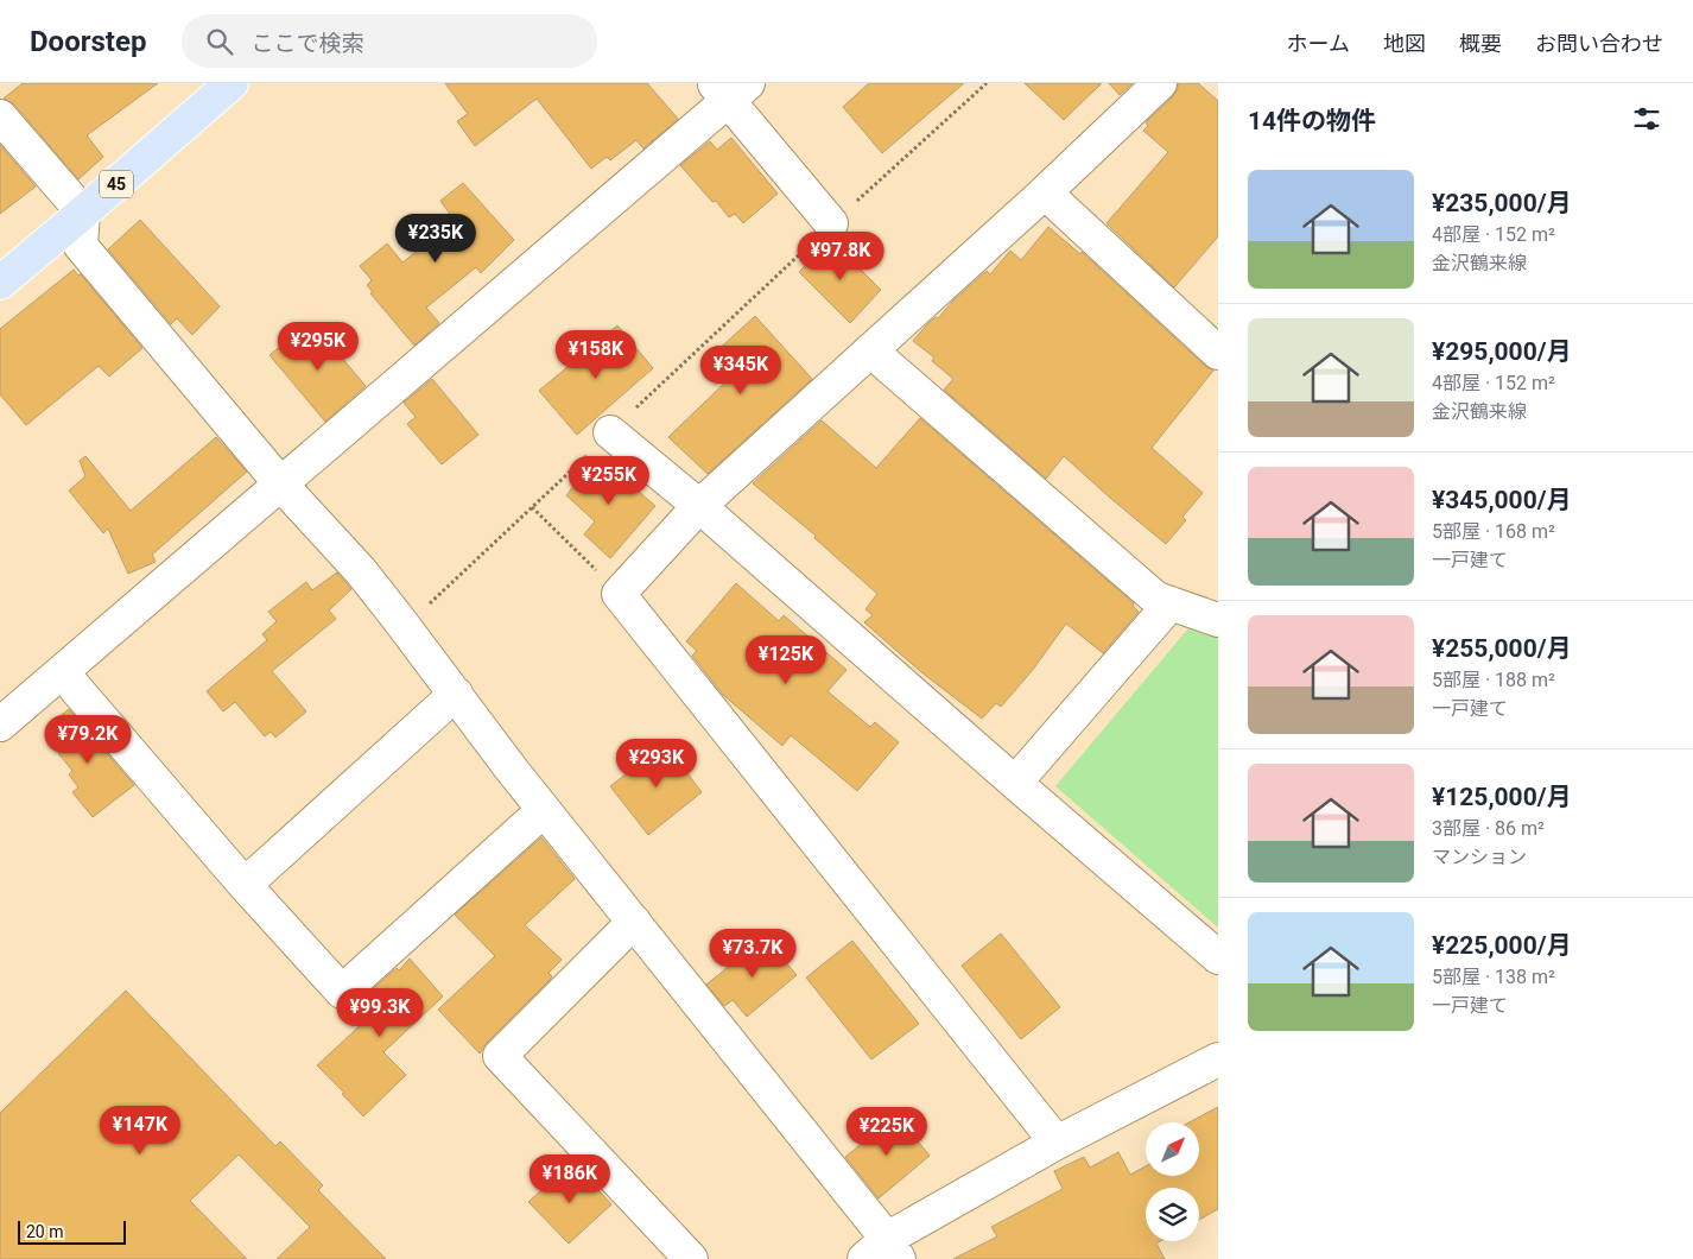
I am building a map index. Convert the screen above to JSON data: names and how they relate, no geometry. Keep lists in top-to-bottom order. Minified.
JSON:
{"streets":{"main road":["45"]},"scale_bar":"20 m","north":"top right","page":{"header":"Doorstep","search":"ここで検索","nav":["ホーム","地図","概要","お問い合わせ"],"heading":"14件の物件","list":[{"name":"¥235,000/月","note":"4部屋 · 152 m² · 金沢鶴来線"},{"name":"¥295,000/月","note":"4部屋 · 152 m² · 金沢鶴来線"},{"name":"¥345,000/月","note":"5部屋 · 168 m² · 一戸建て"},{"name":"¥255,000/月","note":"5部屋 · 188 m² · 一戸建て"},{"name":"¥125,000/月","note":"3部屋 · 86 m² · マンション"},{"name":"¥225,000/月","note":"5部屋 · 138 m² · 一戸建て"}],"price":["¥235K","¥97.8K","¥295K","¥158K","¥345K","¥255K","¥125K","¥79.2K","¥293K","¥73.7K","¥99.3K","¥147K","¥225K","¥186K"],"scale":"20 m"}}
